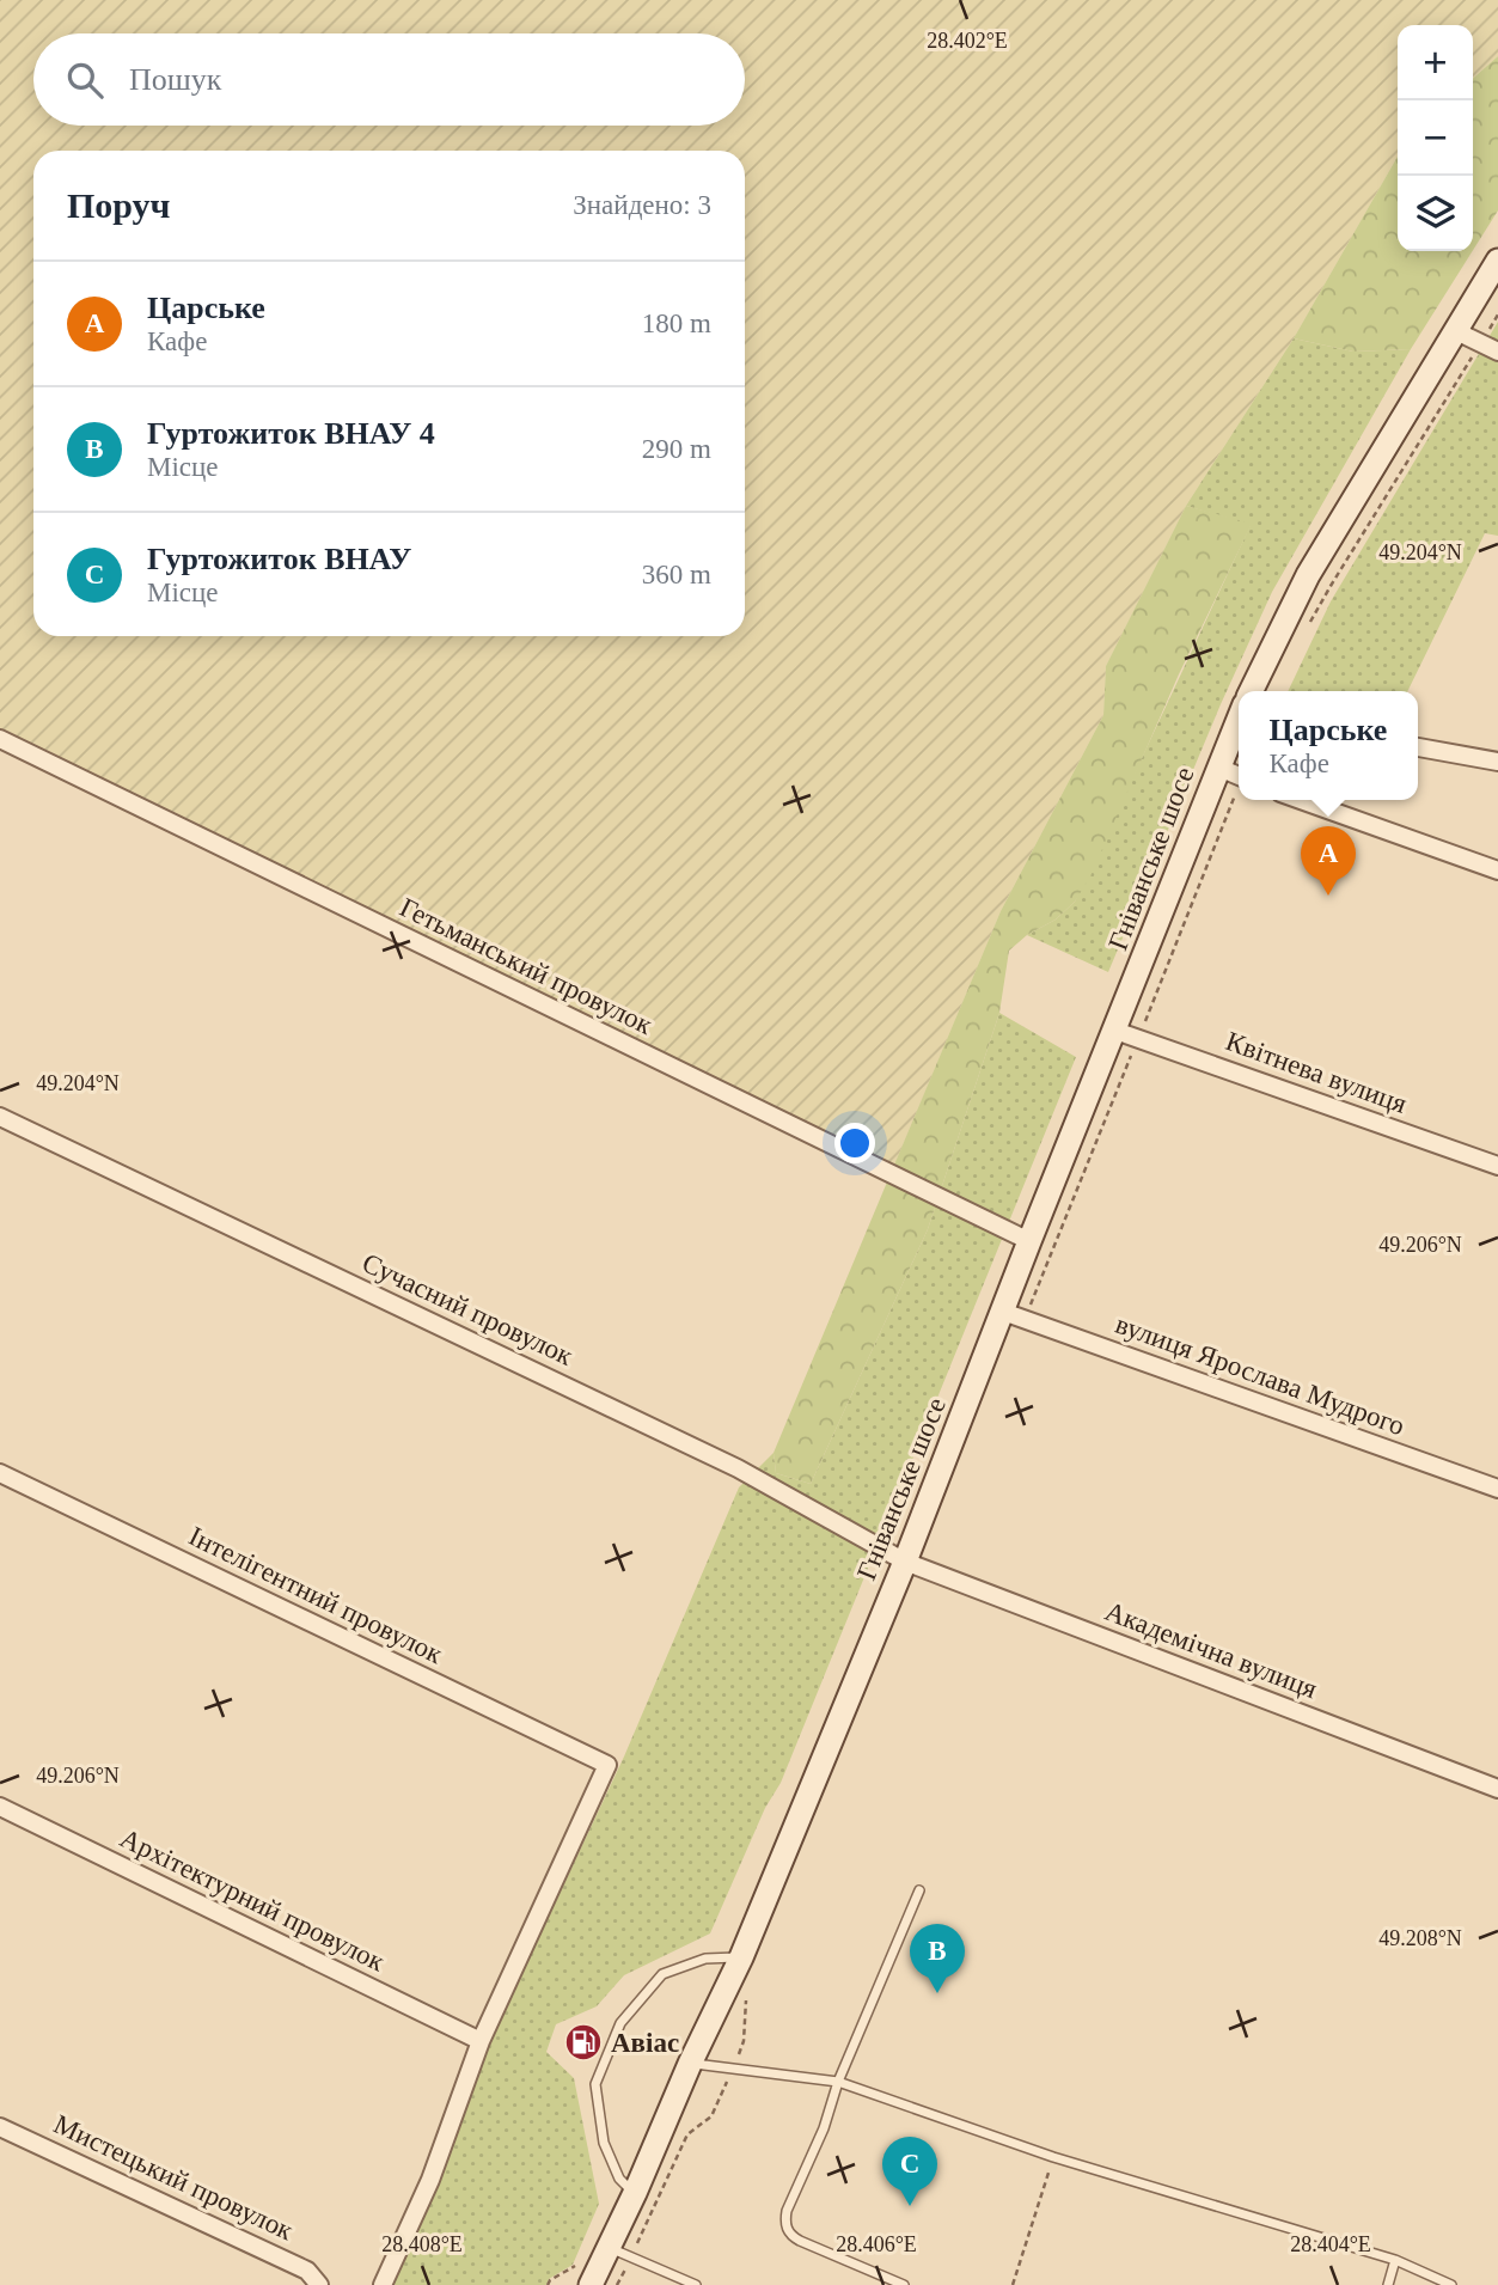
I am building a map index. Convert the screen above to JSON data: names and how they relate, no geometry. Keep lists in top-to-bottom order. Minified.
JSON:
{"streets":{"main road":["Гніванське шосе"],"street":["Гетьманський провулок","Квітнева вулиця","Сучасний провулок","вулиця Ярослава Мудрого","Інтелігентний провулок","Академічна вулиця","Архітектурний провулок","Мистецький провулок"]},"crossings":[["Гніванське шосе","Гетьманський провулок"],["Гніванське шосе","Квітнева вулиця"],["Гніванське шосе","Сучасний провулок"],["Гніванське шосе","вулиця Ярослава Мудрого"],["Гніванське шосе","Академічна вулиця"],["Сучасний провулок","Академічна вулиця"],["Інтелігентний провулок","Архітектурний провулок"]],"places":{"fuel station":["Авіас"]},"page":{"map_buttons":["+","−"],"search":"Пошук","heading":["Поруч","Знайдено: 3"],"list":[{"mark":"A","name":"Царське","note":"Кафе","value":"180 m"},{"mark":"B","name":"Гуртожиток ВНАУ 4","note":"Місце","value":"290 m"},{"mark":"C","name":"Гуртожиток ВНАУ","note":"Місце","value":"360 m"}],"popup":["Царське","Кафе"],"pins":["A","B","C"]},"coordinates":["28.402°E","49.204°N","49.206°N","49.208°N","28.408°E","28.406°E","28.404°E"]}
